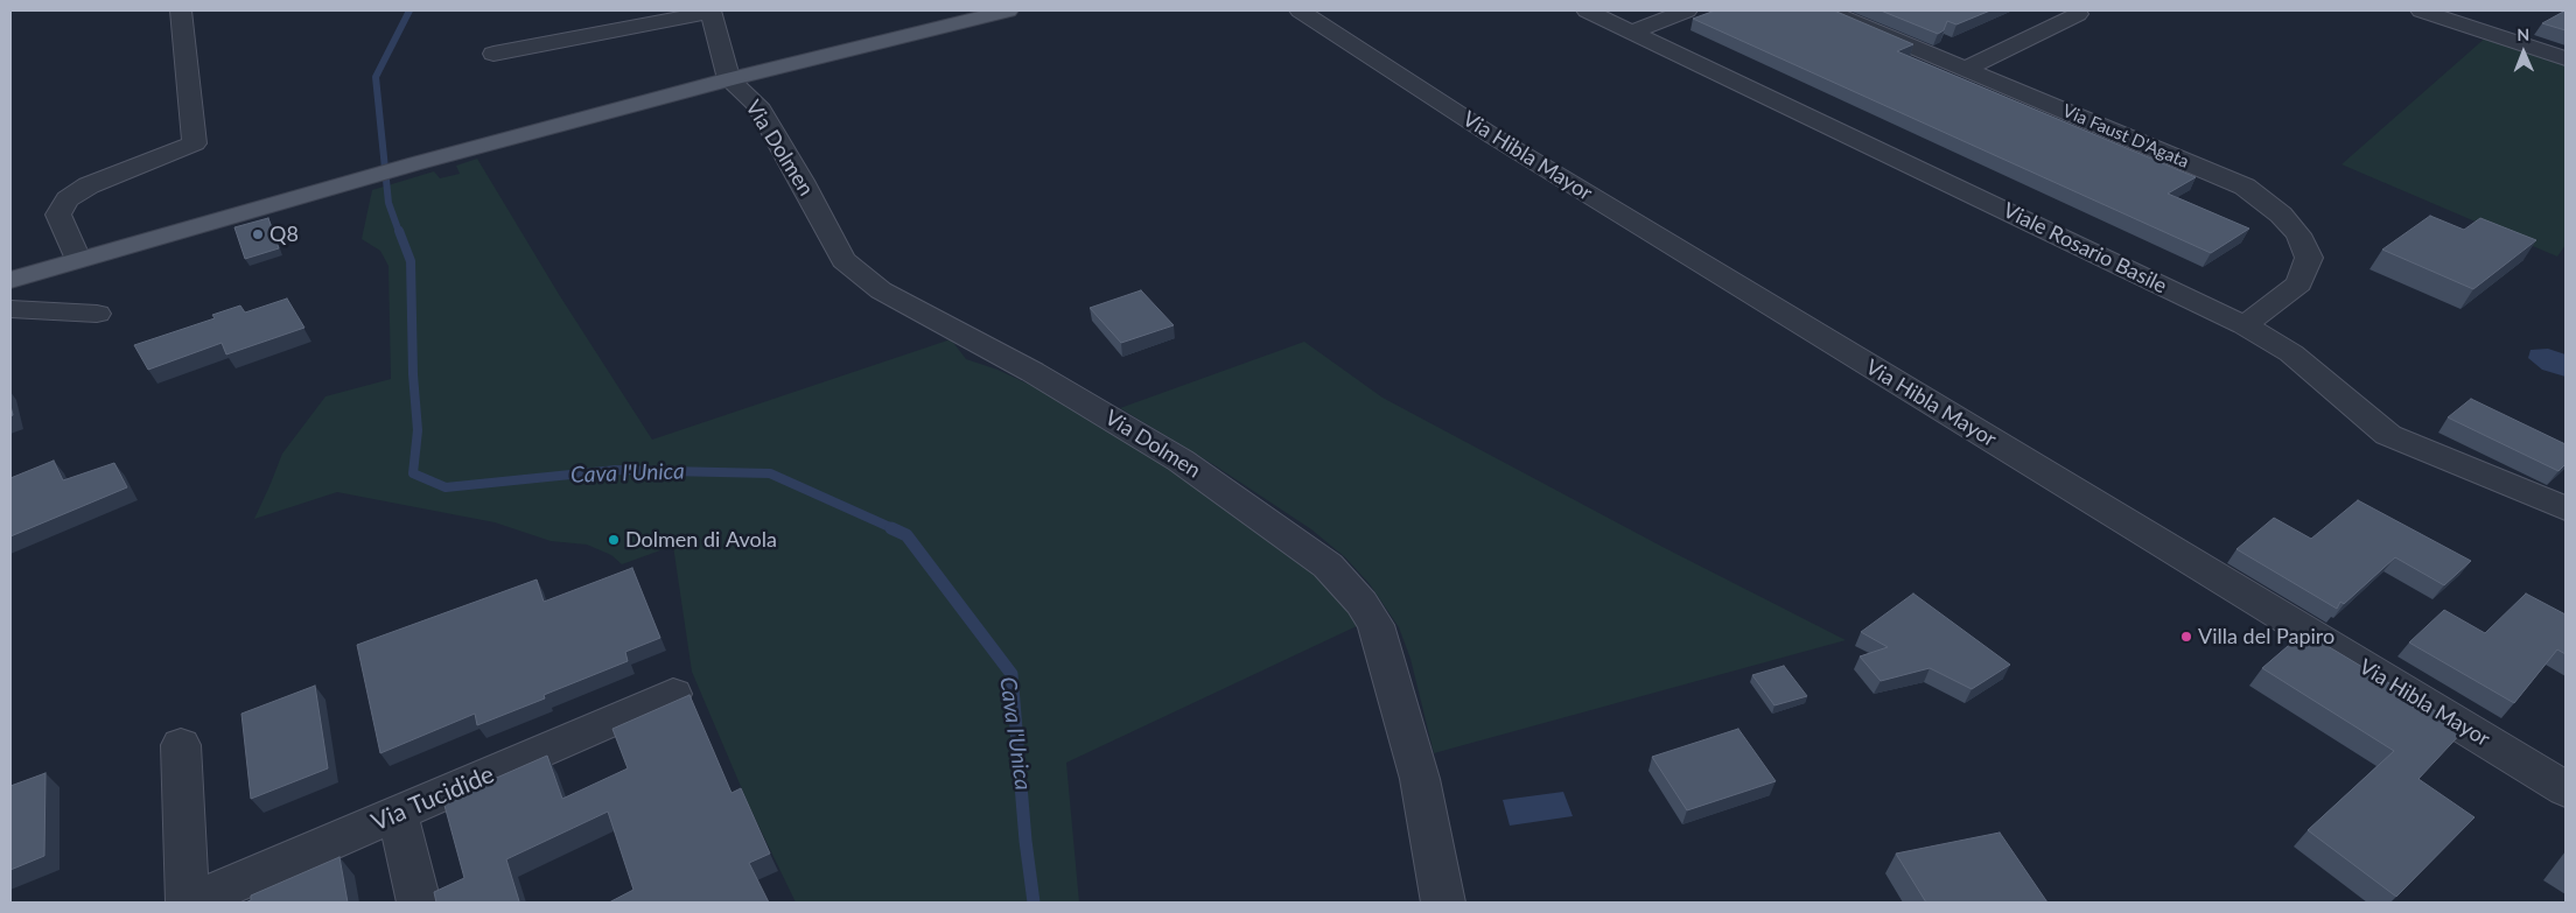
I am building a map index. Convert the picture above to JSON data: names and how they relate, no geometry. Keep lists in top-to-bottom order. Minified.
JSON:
{"streets":{"street":["Via Faust D'Agata","Via Dolmen","Via Hibla Mayor","Viale Rosario Basile","Via Tucidide"]},"crossings":[["Via Faust D'Agata","Viale Rosario Basile"]],"water":["Cava l'Unica"],"places":["Q8","Dolmen di Avola","Villa del Papiro"],"north":"top"}
